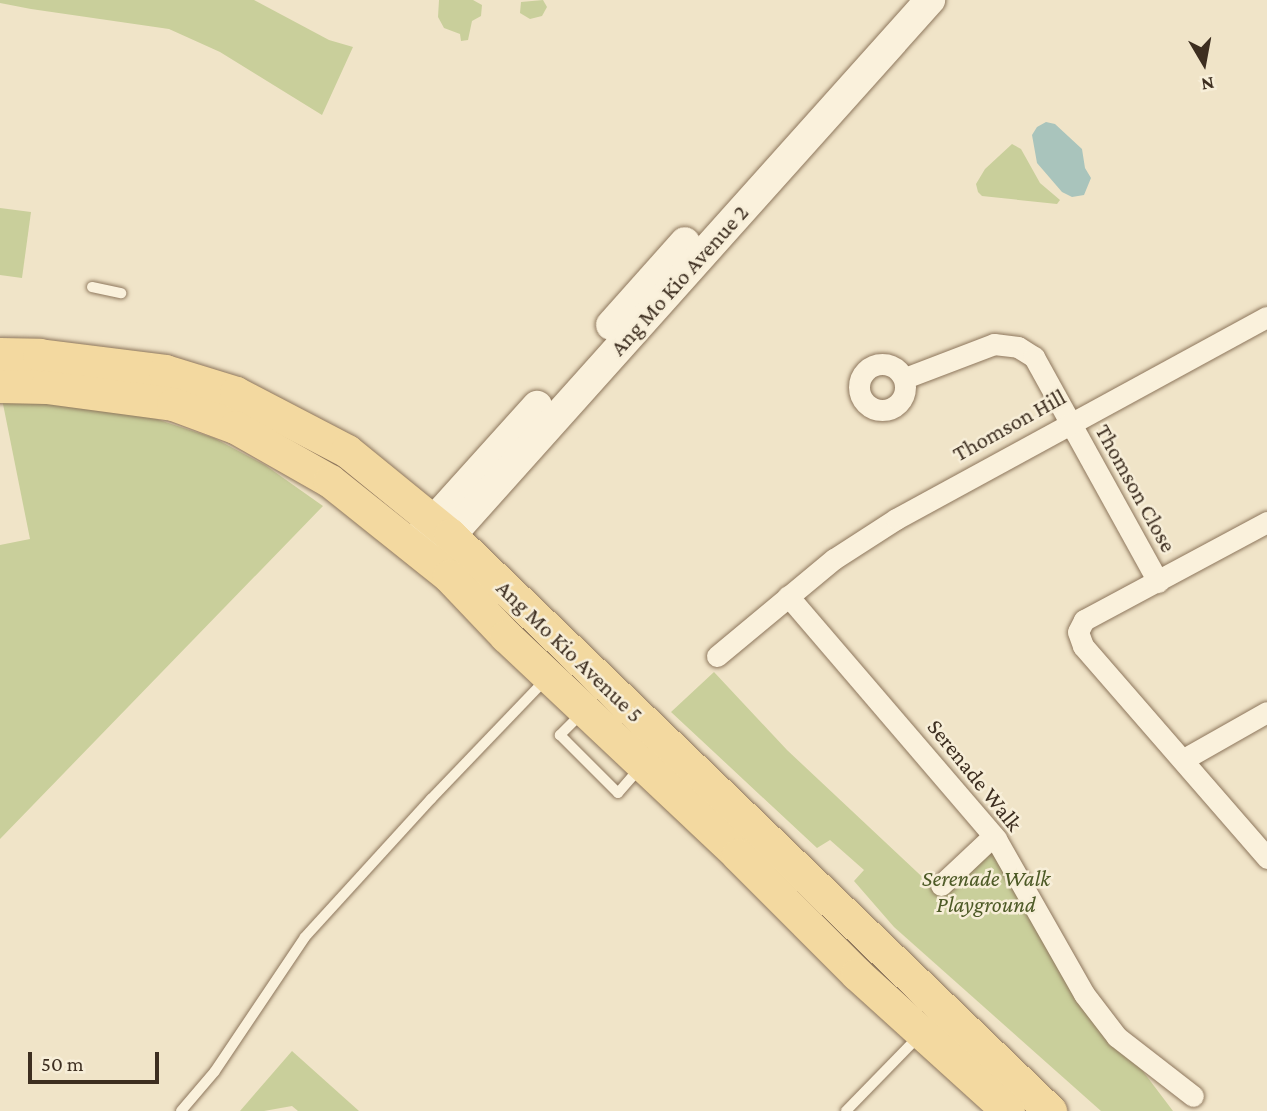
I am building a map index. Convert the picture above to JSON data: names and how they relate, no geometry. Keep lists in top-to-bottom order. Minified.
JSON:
{"streets":{"main road":["Ang Mo Kio Avenue 2","Ang Mo Kio Avenue 5"],"street":["Thomson Hill","Thomson Close","Serenade Walk"]},"crossings":[["Ang Mo Kio Avenue 2","Ang Mo Kio Avenue 5"],["Thomson Hill","Thomson Close"],["Thomson Hill","Serenade Walk"]],"parks":["Serenade Walk Playground"],"scale_bar":"50 m","north":"bottom"}
